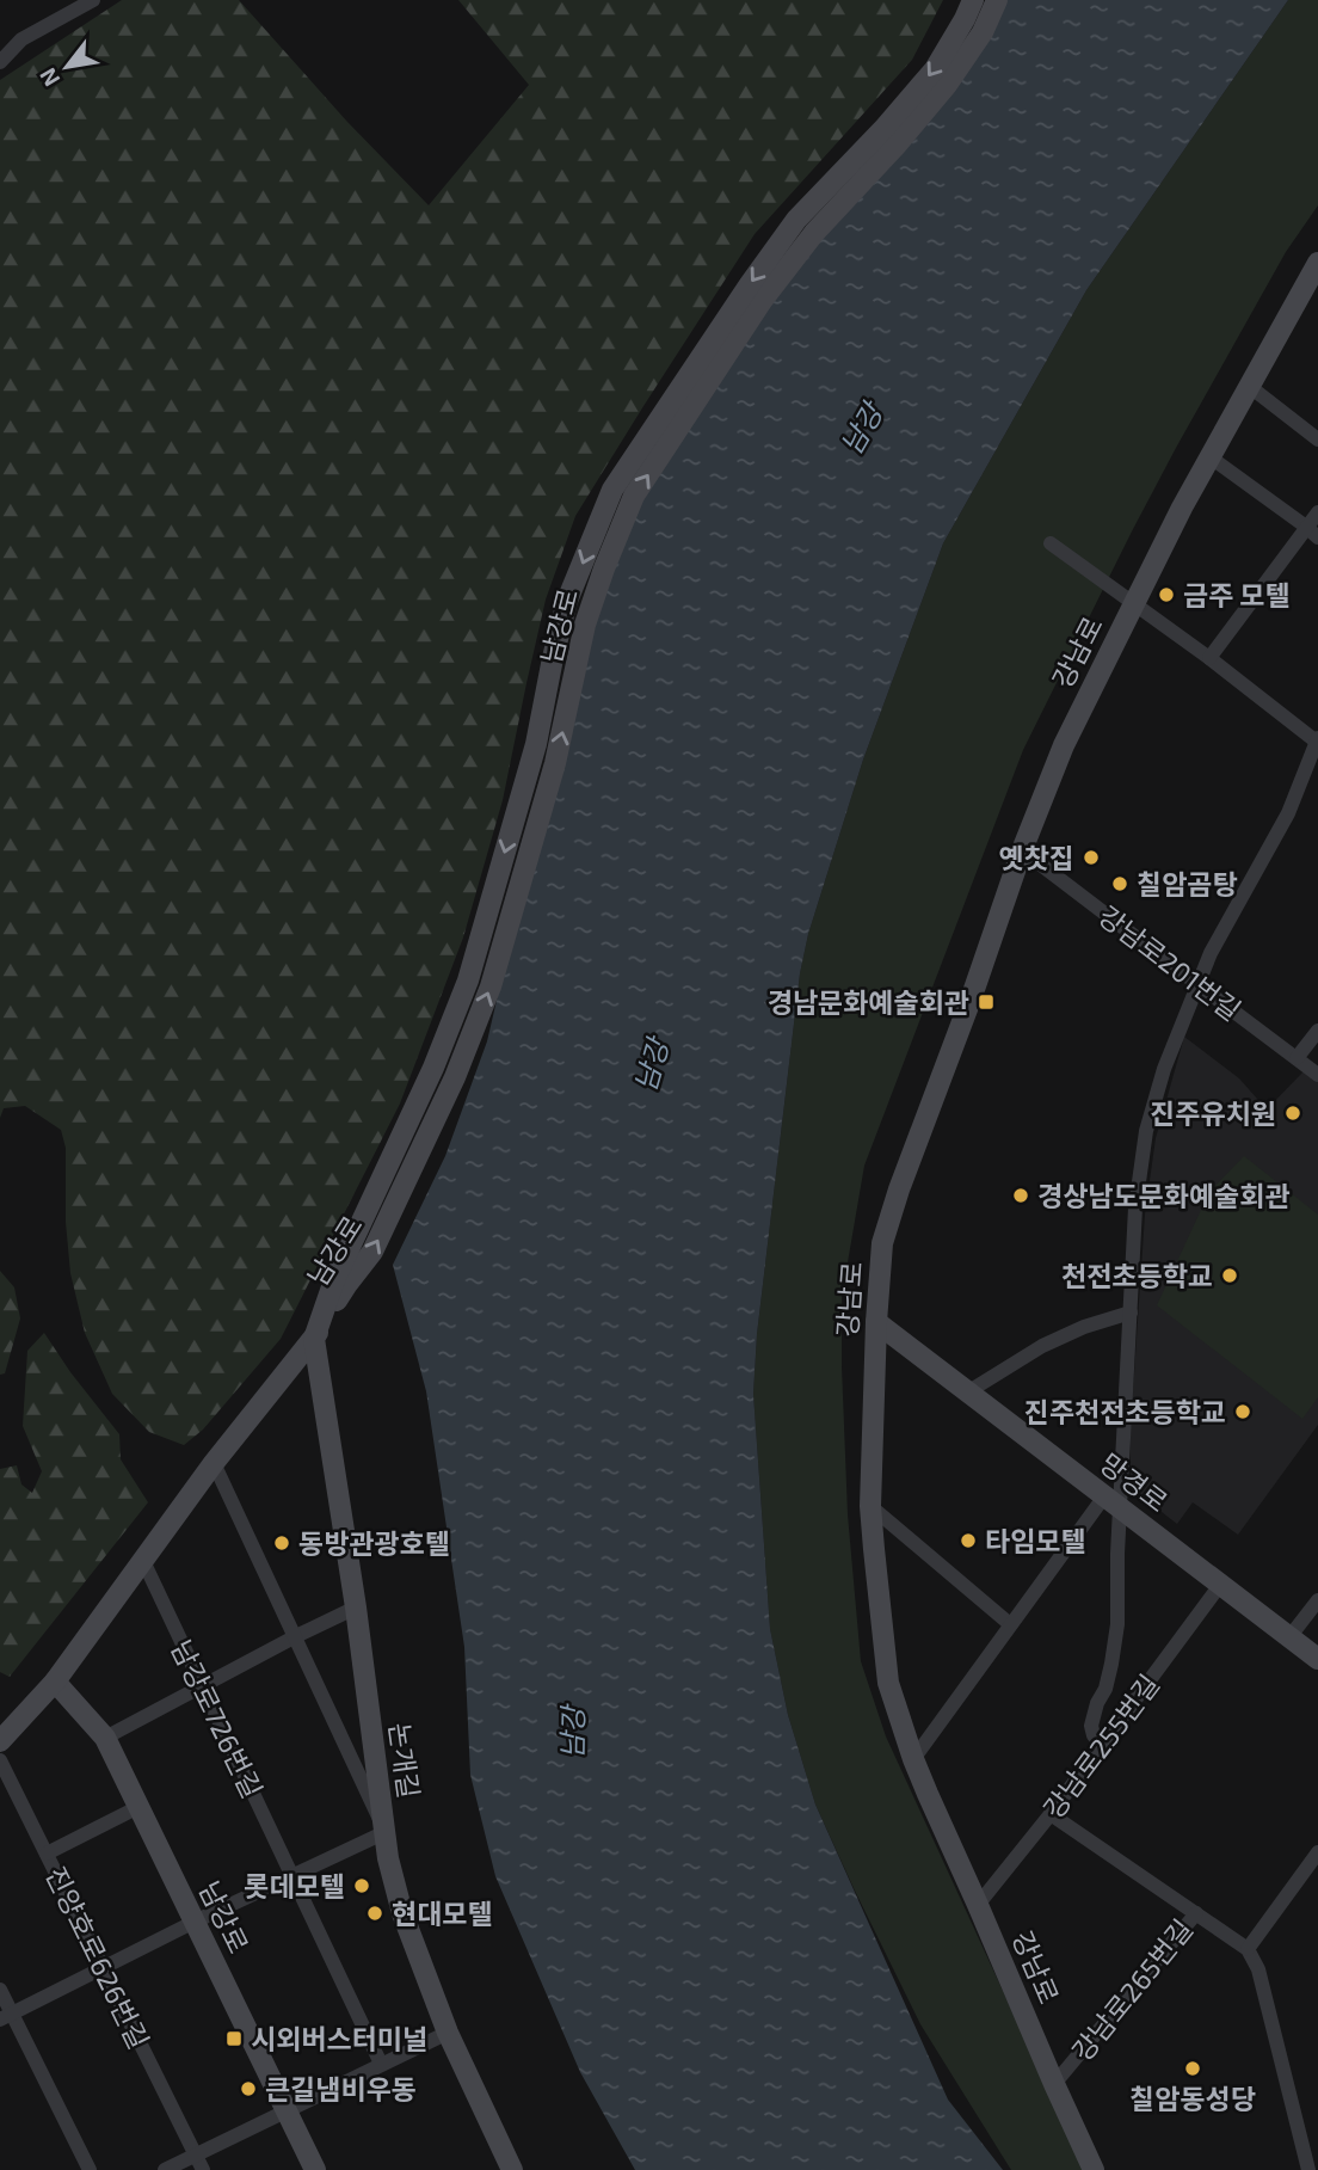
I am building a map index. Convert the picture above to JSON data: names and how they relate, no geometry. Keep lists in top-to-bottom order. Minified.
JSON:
{"streets":{"street":["남강로","강남로","강남로201번길","망경로","남강로726번길","강남로255번길","논개길","진양호로626번길","강남로265번길"]},"crossings":[["남강로","남강로726번길"],["남강로","논개길"],["강남로","강남로201번길"],["강남로","망경로"],["강남로","강남로255번길"],["강남로","강남로265번길"],["망경로","강남로255번길"],["강남로255번길","강남로265번길"]],"water":["남강"],"places":{"other":["금주 모텔","옛찻집","칠암곰탕","진주유치원","경상남도문화예술회관","천전초등학교","진주천전초등학교","타임모텔","동방관광호텔","롯데모텔","현대모텔","칠암동성당","큰길냄비우동"],"transit":["경남문화예술회관","시외버스터미널"]},"north":"bottom left"}
